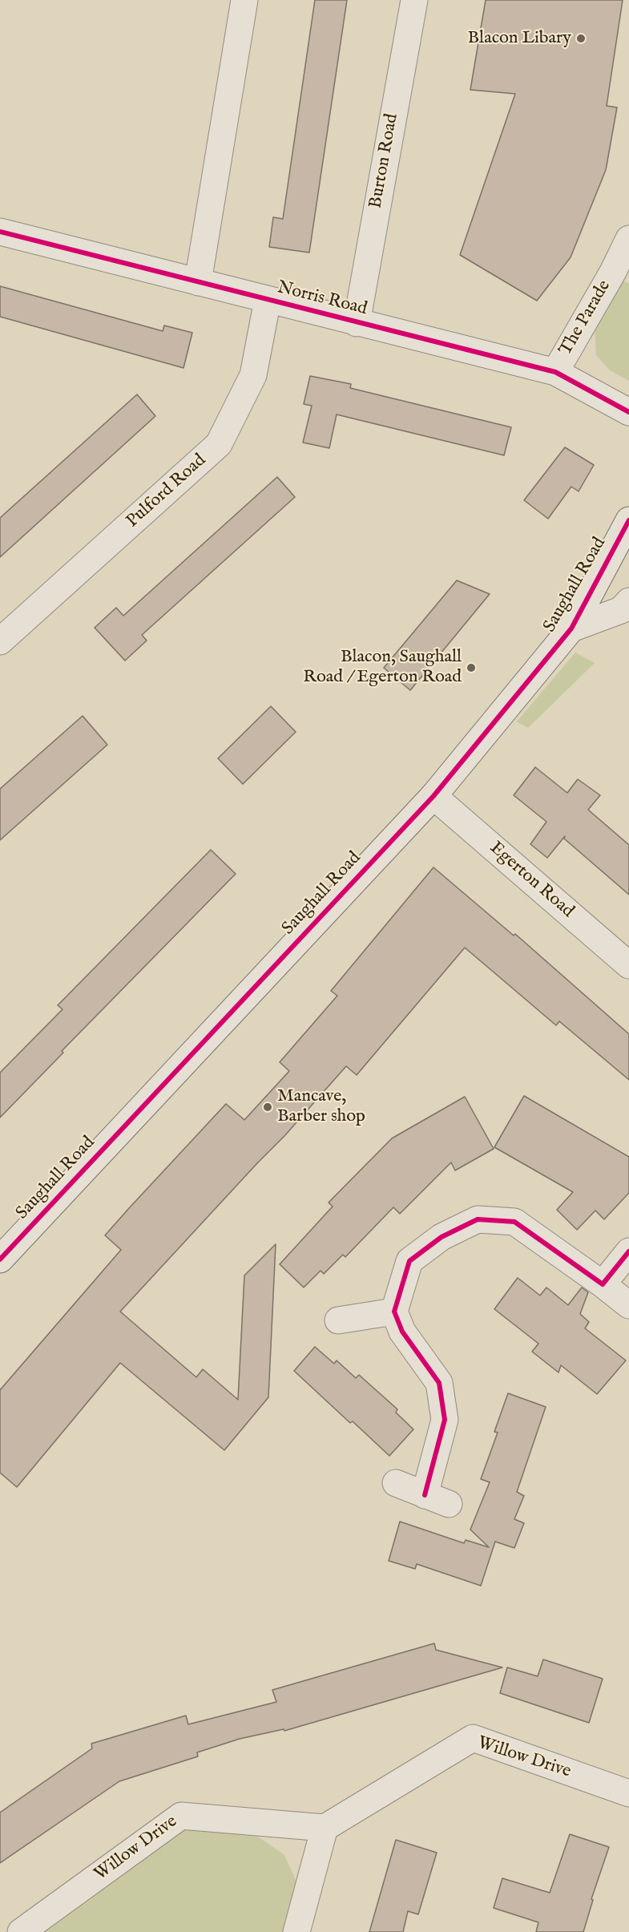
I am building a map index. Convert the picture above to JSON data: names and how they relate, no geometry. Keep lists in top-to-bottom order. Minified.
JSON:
{"streets":{"street":["Burton Road","Norris Road","The Parade","Pulford Road","Saughall Road","Egerton Road","Willow Drive"]},"crossings":[["Burton Road","Norris Road"],["Norris Road","The Parade"],["Norris Road","Pulford Road"],["Saughall Road","Egerton Road"]],"places":["Blacon Libary","Blacon, Saughall Road / Egerton Road","Mancave, Barber shop"]}
